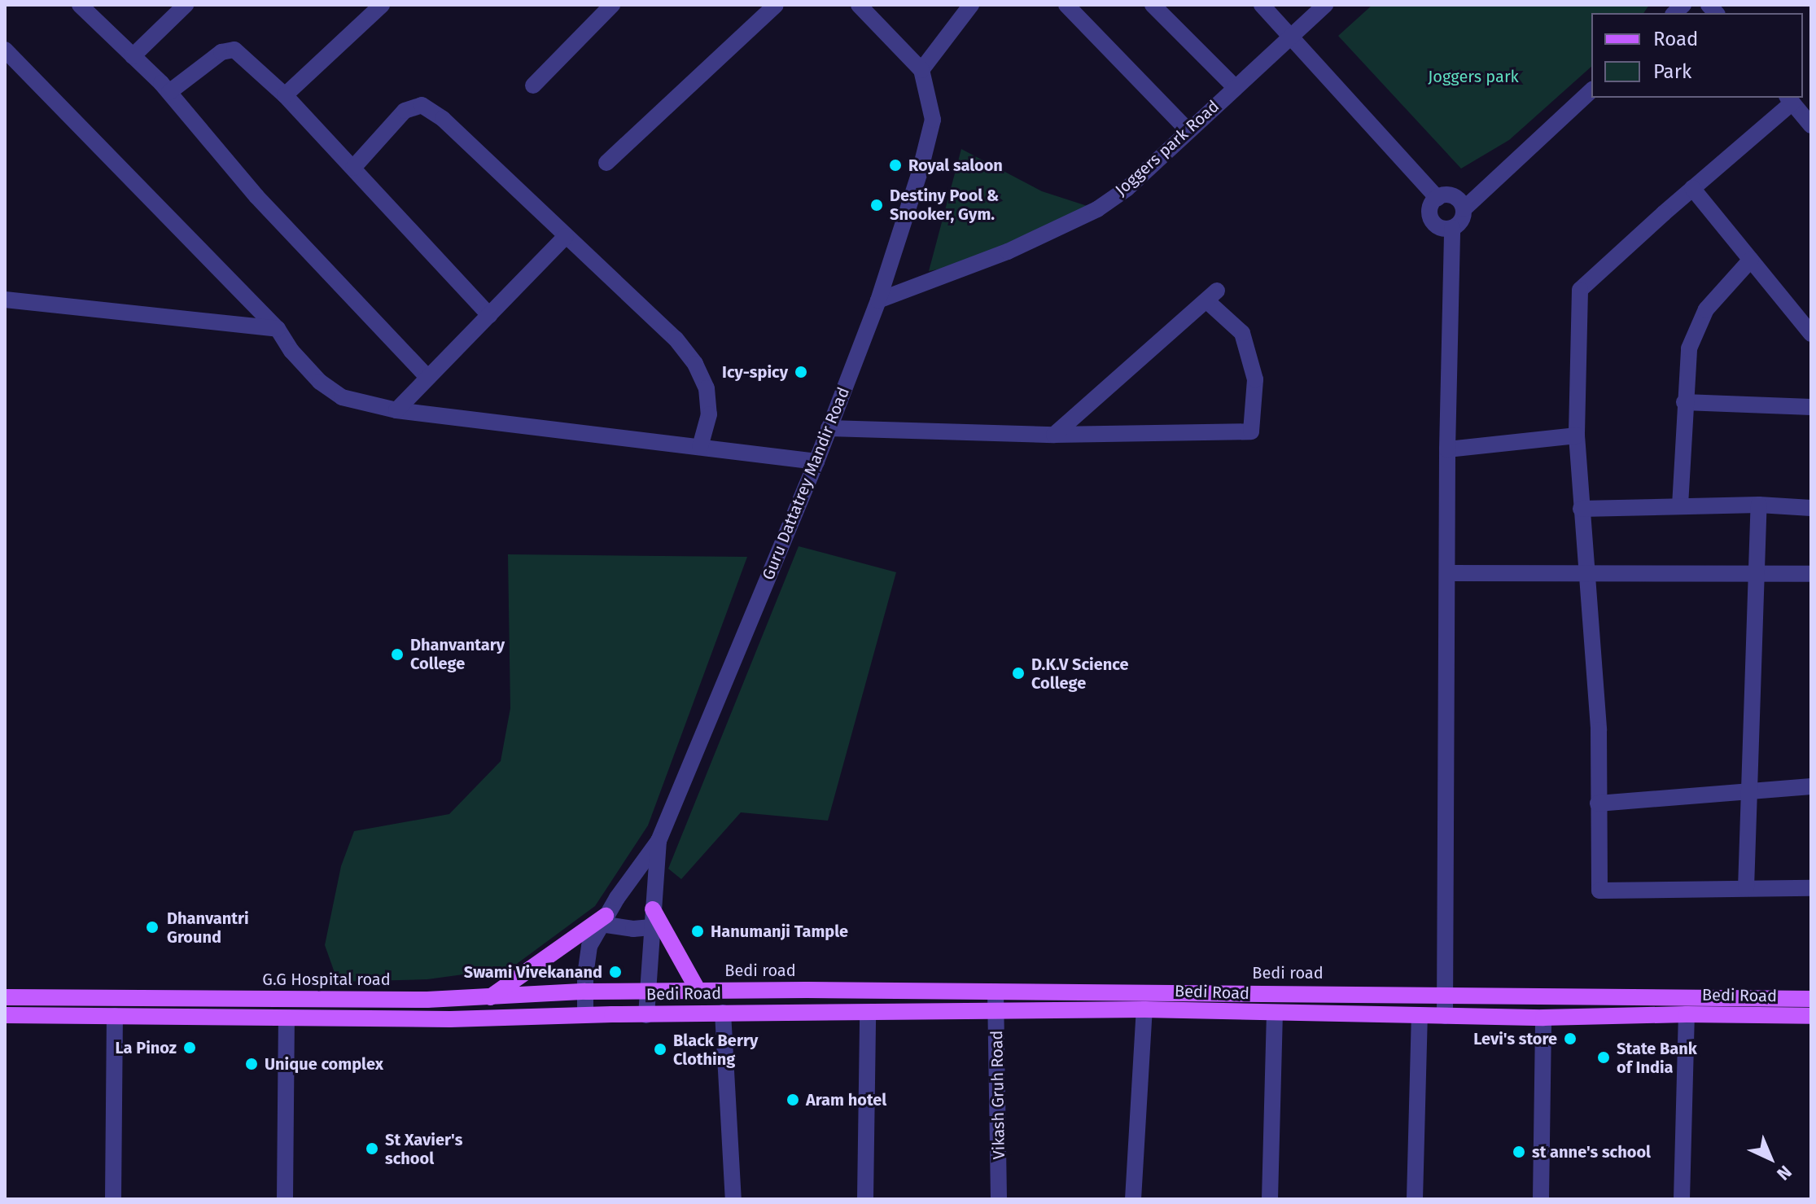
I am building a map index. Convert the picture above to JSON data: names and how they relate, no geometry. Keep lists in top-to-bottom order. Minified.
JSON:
{"streets":{"main road":["Bedi road","G.G Hospital road","Bedi Road"],"street":["Joggers park Road","Guru Dattatrey Mandir Road","Vikash Gruh Road"]},"crossings":[["Joggers park Road","Guru Dattatrey Mandir Road"],["Guru Dattatrey Mandir Road","Bedi road"],["Guru Dattatrey Mandir Road","G.G Hospital road"],["Guru Dattatrey Mandir Road","Bedi Road"],["Bedi road","G.G Hospital road"],["Bedi road","Vikash Gruh Road"],["Bedi Road","Vikash Gruh Road"]],"parks":["Joggers park"],"places":["Royal saloon","Destiny Pool & Snooker, Gym.","Icy-spicy","Dhanvantary College","D.K.V Science College","Dhanvantri Ground","Hanumanji Tample","Swami Vivekanand","Levi's store","La Pinoz","Black Berry Clothing","State Bank of India","Unique complex","Aram hotel","St Xavier's school","st anne's school"],"legend":["Road","Park"],"north":"bottom right"}
